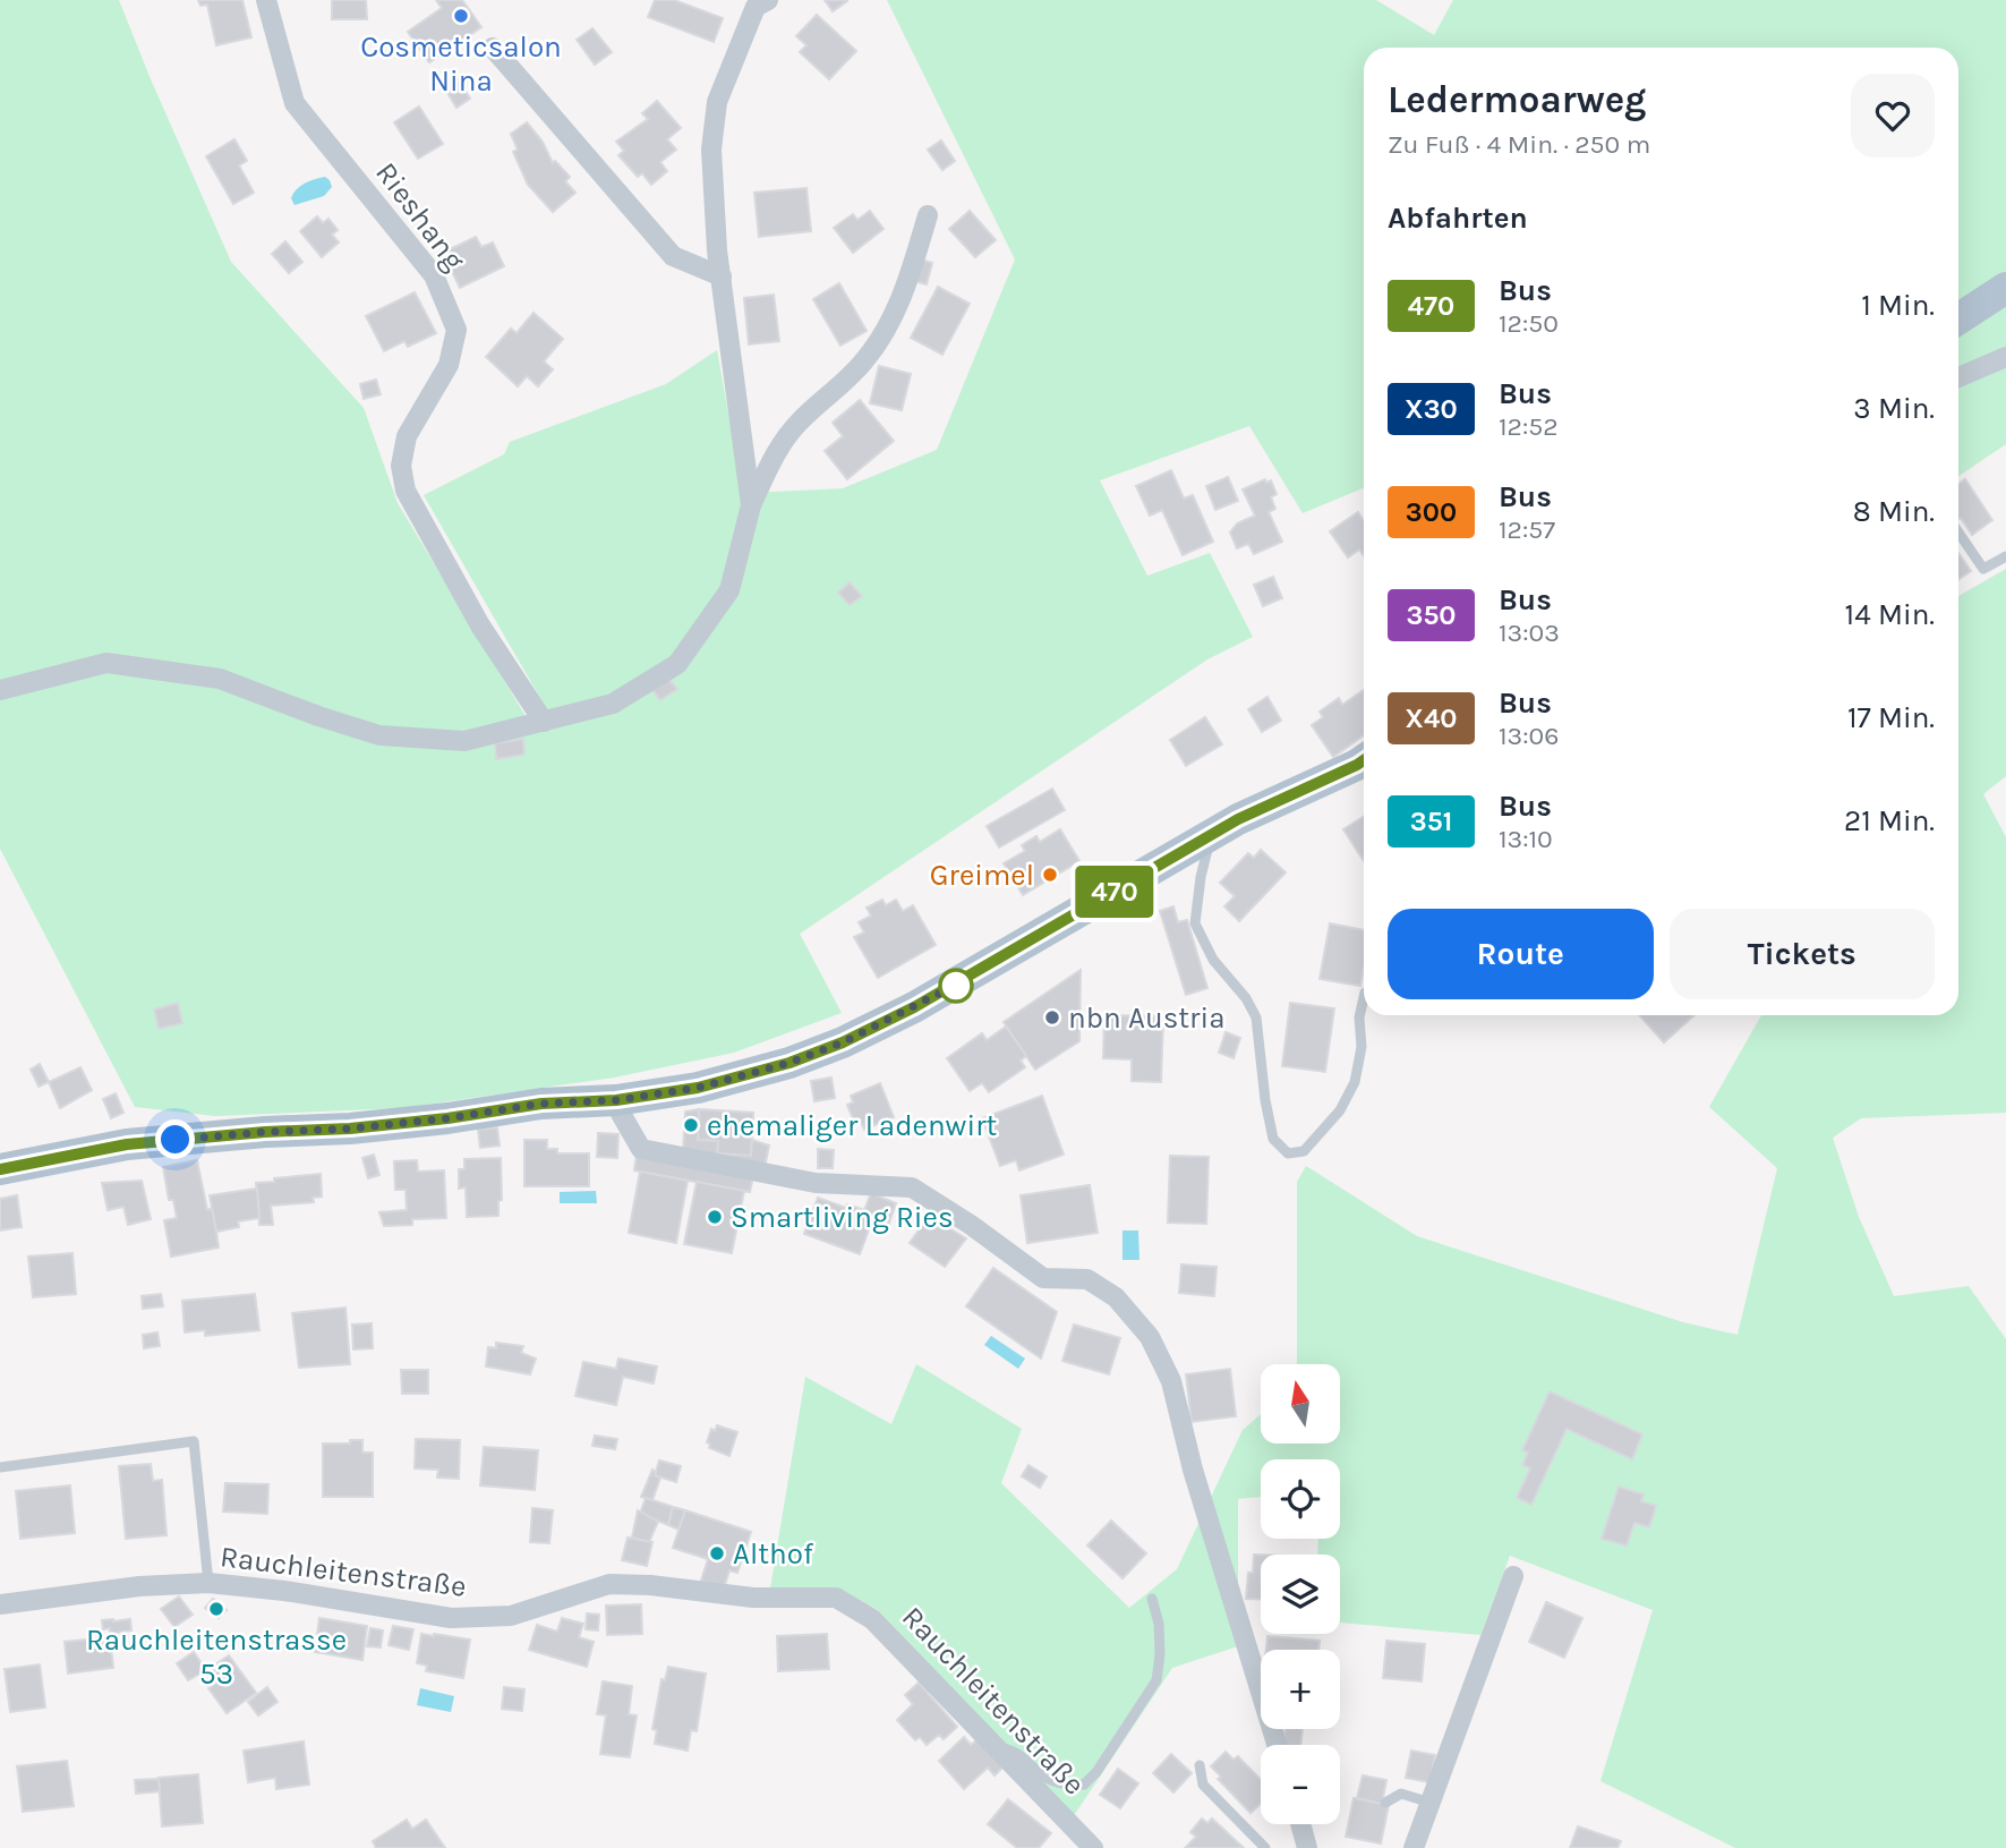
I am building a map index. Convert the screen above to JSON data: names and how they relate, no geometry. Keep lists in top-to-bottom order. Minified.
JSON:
{"streets":{"street":["Rieshang","Rauchleitenstraße"]},"places":["Cosmeticsalon Nina","Greimel","nbn Austria","ehemaliger Ladenwirt","Smartliving Ries","Althof","Rauchleitenstrasse 53"],"lines":["bus line 470"],"north":"top","page":{"on_map":"470","heading":[["Ledermoarweg","Zu Fuß · 4 Min. · 250 m"],"Abfahrten"],"list":[{"mark":"470","name":"Bus","note":"12:50","value":"1 Min."},{"mark":"X30","name":"Bus","note":"12:52","value":"3 Min."},{"mark":"300","name":"Bus","note":"12:57","value":"8 Min."},{"mark":"350","name":"Bus","note":"13:03","value":"14 Min."},{"mark":"X40","name":"Bus","note":"13:06","value":"17 Min."},{"mark":"351","name":"Bus","note":"13:10","value":"21 Min."}],"buttons":["Route","Tickets"],"map_buttons":["+","−"]}}
